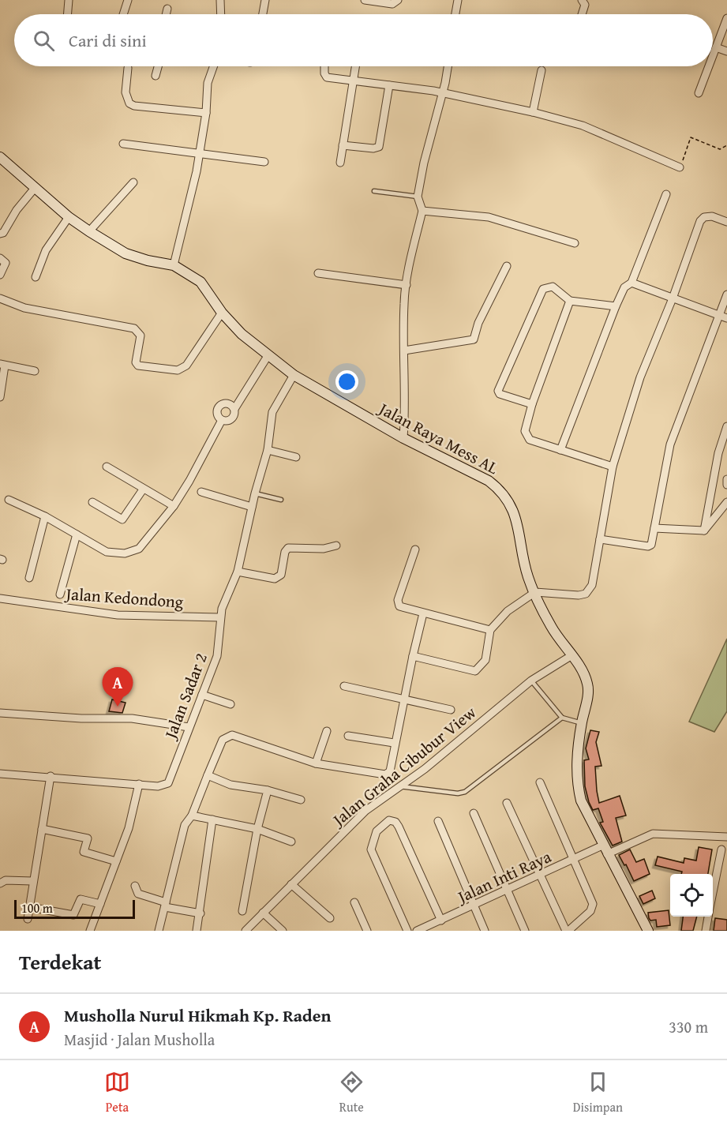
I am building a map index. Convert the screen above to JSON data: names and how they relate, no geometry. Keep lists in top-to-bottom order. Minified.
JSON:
{"streets":{"street":["Jalan Raya Mess AL","Jalan Kedondong","Jalan Sadar 2","Jalan Graha Cibubur View","Jalan Inti Raya"]},"crossings":[["Jalan Raya Mess AL","Jalan Sadar 2"],["Jalan Raya Mess AL","Jalan Graha Cibubur View"],["Jalan Raya Mess AL","Jalan Inti Raya"],["Jalan Kedondong","Jalan Sadar 2"]],"scale_bar":"100 m","page":{"search":"Cari di sini","pins":"A","scale":"100 m","heading":"Terdekat","list":[{"mark":"A","name":"Musholla Nurul Hikmah Kp. Raden","note":"Masjid · Jalan Musholla","value":"330 m"}],"nav":["Peta","Rute","Disimpan"]}}
